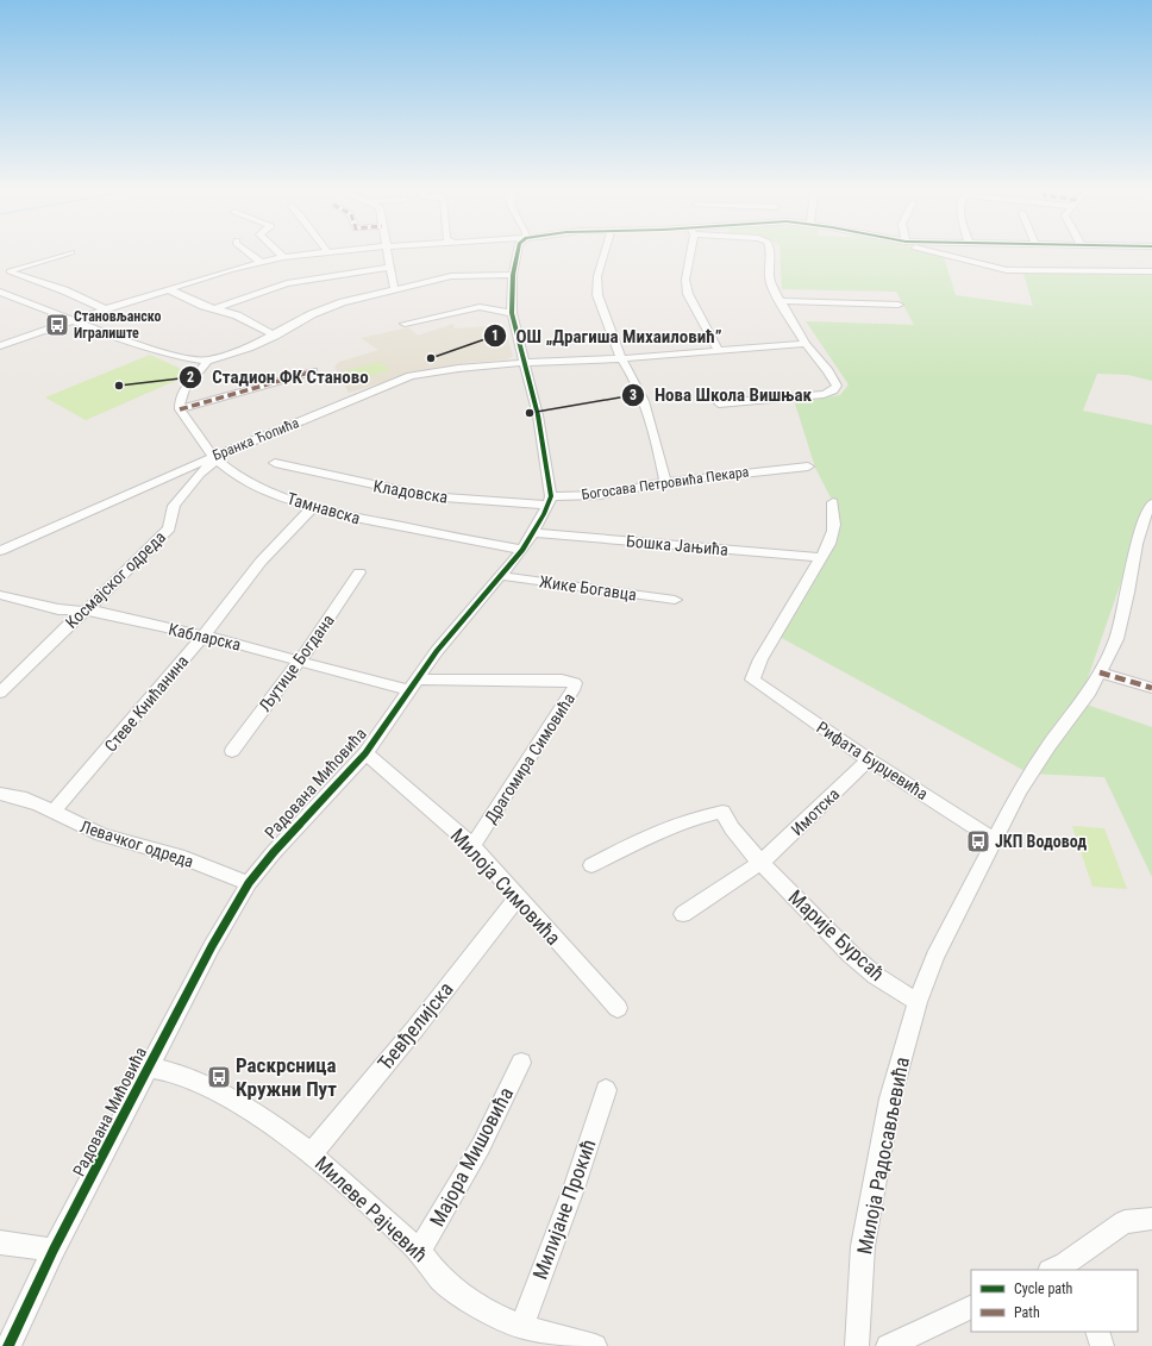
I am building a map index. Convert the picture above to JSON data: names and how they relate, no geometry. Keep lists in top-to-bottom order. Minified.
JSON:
{"streets":{"street":["Бранка Ћопића","Богосава Петровића Пекара","Кладовска","Тамнавска","Бошка Јањића","Космајског одреда","Жике Богавца","Кабларска","Љутице Богдана","Стеве Книћанина","Драгомира Симовића","Рифата Бурџевића","Радована Мићовића","Имотска","Левачког одреда","Милоја Симовића","Марије Бурсаћ","Ђевђелијска","Милоја Радосављевића","Мајора Мишовића","Милеве Рајчевић","Милијане Прокић"]},"crossings":[["Бранка Ћопића","Тамнавска"],["Бранка Ћопића","Космајског одреда"],["Богосава Петровића Пекара","Кладовска"],["Богосава Петровића Пекара","Радована Мићовића"],["Кладовска","Радована Мићовића"],["Тамнавска","Космајског одреда"],["Тамнавска","Стеве Книћанина"],["Тамнавска","Радована Мићовића"],["Бошка Јањића","Рифата Бурџевића"],["Бошка Јањића","Радована Мићовића"],["Космајског одреда","Кабларска"],["Жике Богавца","Радована Мићовића"],["Кабларска","Љутице Богдана"],["Кабларска","Стеве Книћанина"],["Кабларска","Драгомира Симовића"],["Кабларска","Радована Мићовића"],["Стеве Книћанина","Левачког одреда"],["Драгомира Симовића","Радована Мићовића"],["Драгомира Симовића","Милоја Симовића"],["Рифата Бурџевића","Имотска"],["Рифата Бурџевића","Милоја Радосављевића"],["Радована Мићовића","Левачког одреда"],["Радована Мићовића","Милоја Симовића"],["Радована Мићовића","Милеве Рајчевић"],["Имотска","Марије Бурсаћ"],["Милоја Симовића","Ђевђелијска"],["Марије Бурсаћ","Милоја Радосављевића"],["Ђевђелијска","Милеве Рајчевић"],["Мајора Мишовића","Милеве Рајчевић"],["Милеве Рајчевић","Милијане Прокић"]],"places":{"bus stop":["Становљанско Игралиште","ЈКП Водовод","Раскрсница Кружни Пут"],"other":["ОШ „Драгиша Михаиловић”","Стадион ФК Станово","Нова Школа Вишњак"]},"legend":["Cycle path","Path"]}
